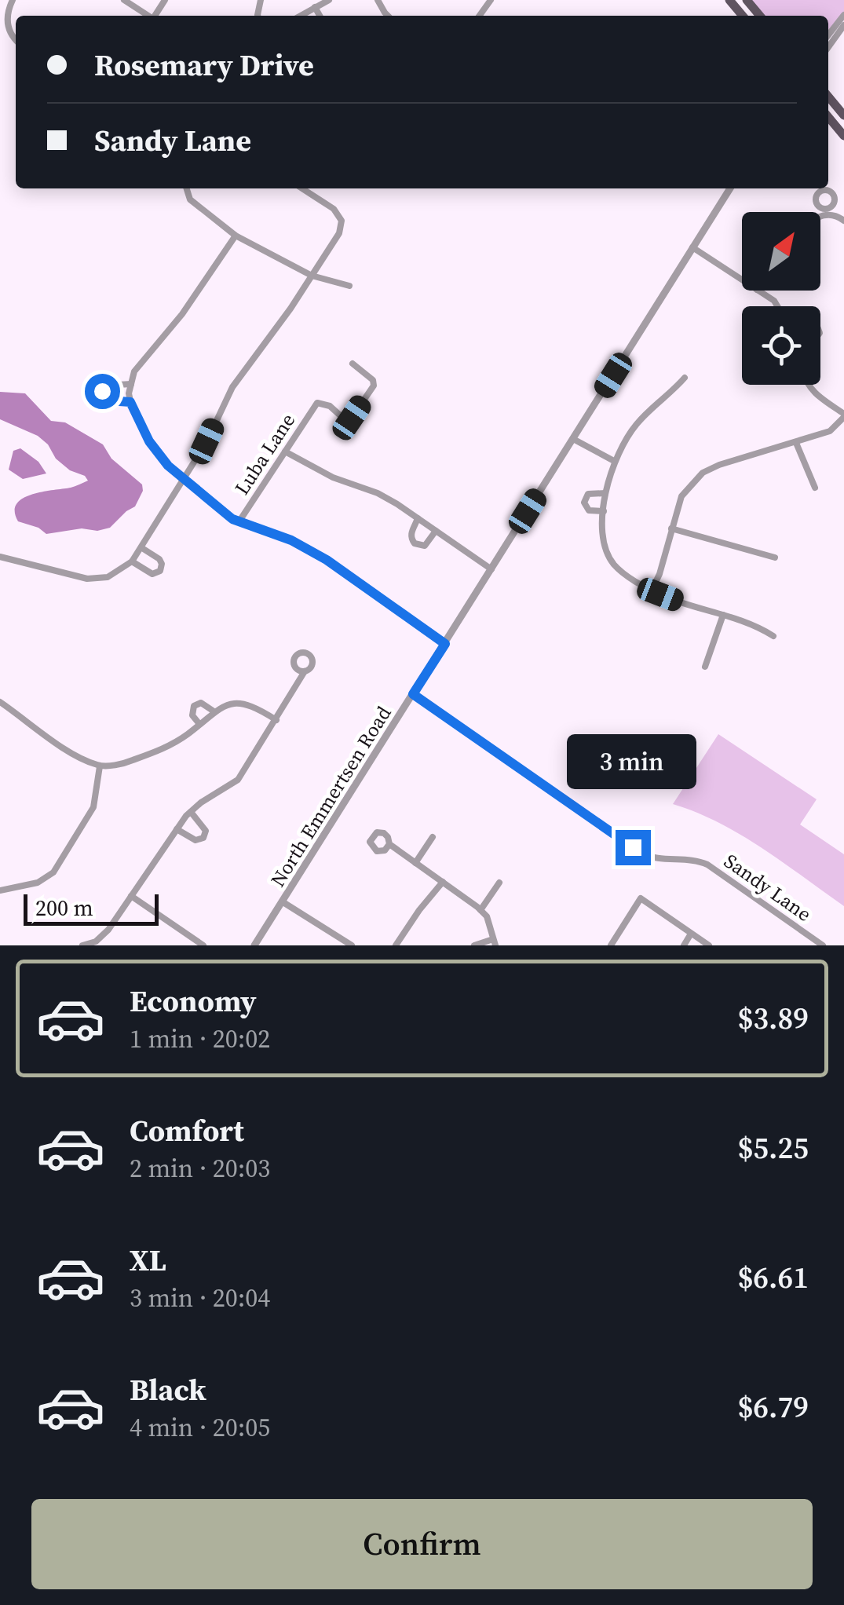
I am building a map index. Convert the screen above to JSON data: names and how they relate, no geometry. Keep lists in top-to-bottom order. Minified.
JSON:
{"streets":{"street":["Luba Lane","North Emmertsen Road","Sandy Lane"]},"crossings":[["North Emmertsen Road","Sandy Lane"]],"scale_bar":"200 m","north":"top right","page":{"banner":["Rosemary Drive","Sandy Lane"],"bubble":"3 min","scale":"200 m","list":[{"name":"Economy","note":"1 min · 20:02","value":"$3.89"},{"name":"Comfort","note":"2 min · 20:03","value":"$5.25"},{"name":"XL","note":"3 min · 20:04","value":"$6.61"},{"name":"Black","note":"4 min · 20:05","value":"$6.79"}],"buttons":"Confirm"}}
